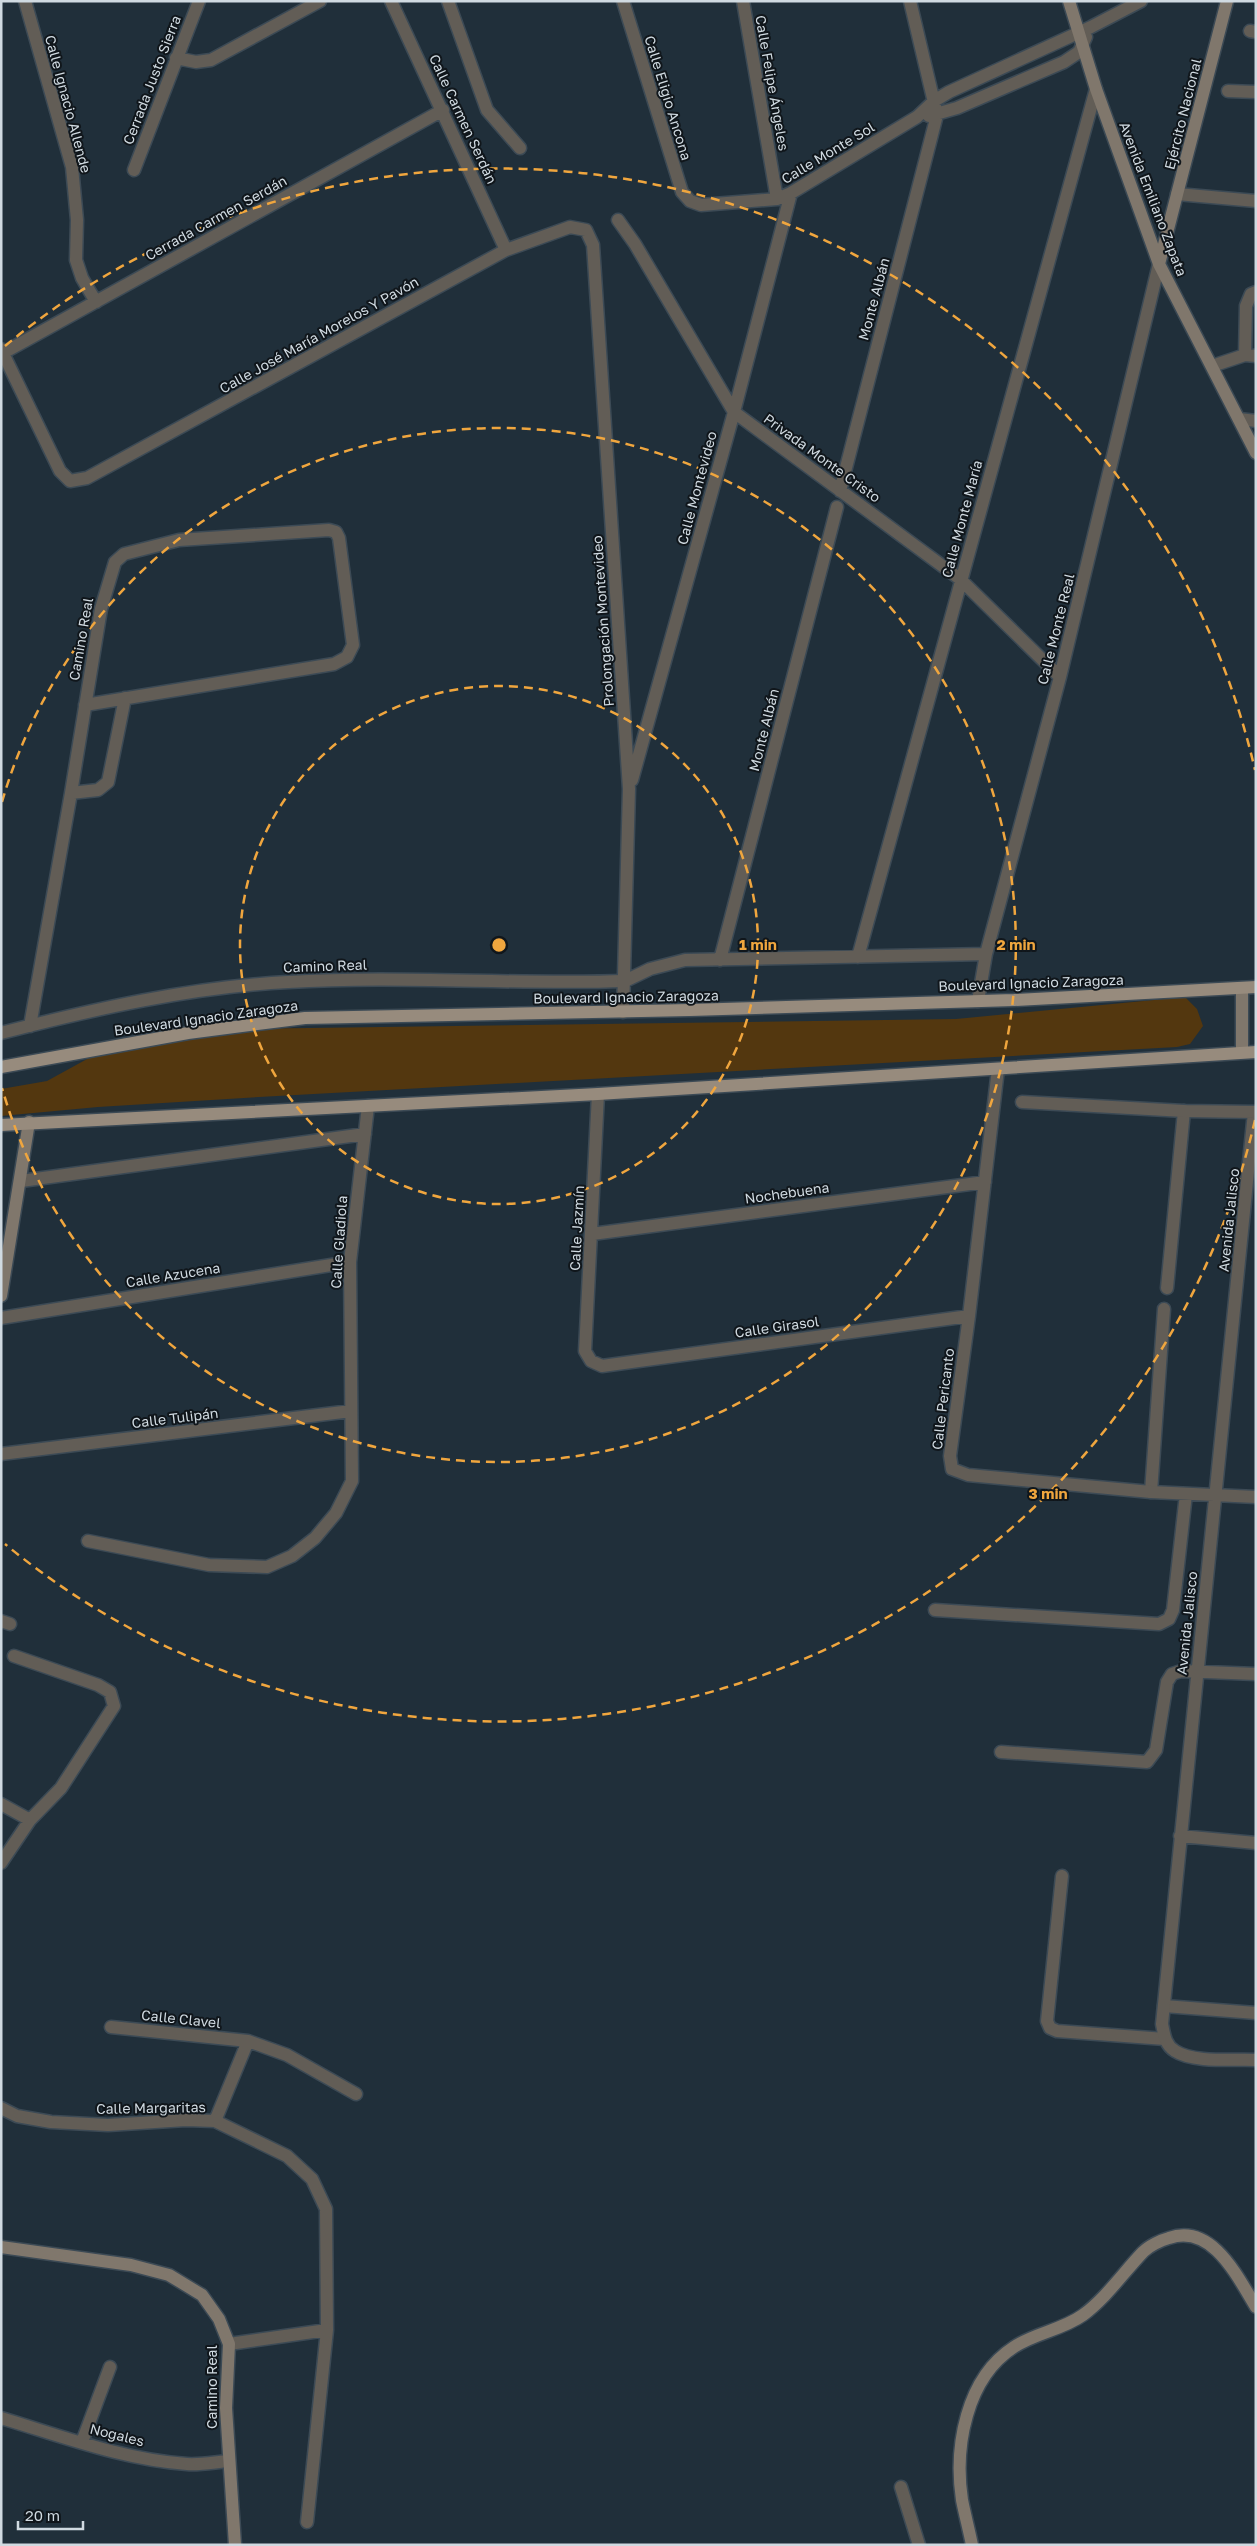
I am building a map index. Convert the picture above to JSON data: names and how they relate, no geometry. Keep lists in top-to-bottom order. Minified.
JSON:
{"streets":{"main road":["Boulevard Ignacio Zaragoza"],"street":["Cerrada Justo Sierra","Calle Felipe Ángeles","Calle Eligio Ancona","Calle Ignacio Allende","Ejército Nacional","Calle Carmen Serdán","Calle Monte Sol","Avenida Emiliano Zapata","Cerrada Carmen Serdán","Monte Albán","Calle José María Morelos Y Pavón","Privada Monte Cristo","Calle Montevideo","Calle Monte María","Prolongación Montevideo","Calle Monte Real","Camino Real","Nochebuena","Avenida Jalisco","Calle Jazmín","Calle Gladiola","Calle Azucena","Calle Girasol","Calle Pericanto","Calle Tulipán","Calle Clavel","Calle Margaritas","Nogales"]},"crossings":[["Calle Felipe Ángeles","Calle Monte Sol"],["Calle Eligio Ancona","Calle Monte Sol"],["Calle Ignacio Allende","Cerrada Carmen Serdán"],["Ejército Nacional","Avenida Emiliano Zapata"],["Ejército Nacional","Calle Monte Real"],["Calle Carmen Serdán","Cerrada Carmen Serdán"],["Calle Carmen Serdán","Calle José María Morelos Y Pavón"],["Calle Monte Sol","Avenida Emiliano Zapata"],["Calle Monte Sol","Monte Albán"],["Calle Monte Sol","Calle Montevideo"],["Avenida Emiliano Zapata","Calle Monte María"],["Avenida Emiliano Zapata","Calle Monte Real"],["Cerrada Carmen Serdán","Calle José María Morelos Y Pavón"],["Monte Albán","Privada Monte Cristo"],["Calle José María Morelos Y Pavón","Prolongación Montevideo"],["Privada Monte Cristo","Calle Montevideo"],["Privada Monte Cristo","Calle Monte María"],["Privada Monte Cristo","Calle Monte Real"],["Calle Montevideo","Prolongación Montevideo"],["Prolongación Montevideo","Camino Real"],["Prolongación Montevideo","Boulevard Ignacio Zaragoza"],["Calle Monte Real","Boulevard Ignacio Zaragoza"],["Camino Real","Nogales"],["Nochebuena","Calle Jazmín"],["Nochebuena","Calle Pericanto"],["Avenida Jalisco","Calle Pericanto"],["Calle Jazmín","Calle Girasol"],["Calle Gladiola","Calle Azucena"],["Calle Gladiola","Calle Tulipán"],["Calle Girasol","Calle Pericanto"]],"scale_bar":"20 m","rings":["1 min","2 min","3 min"]}
